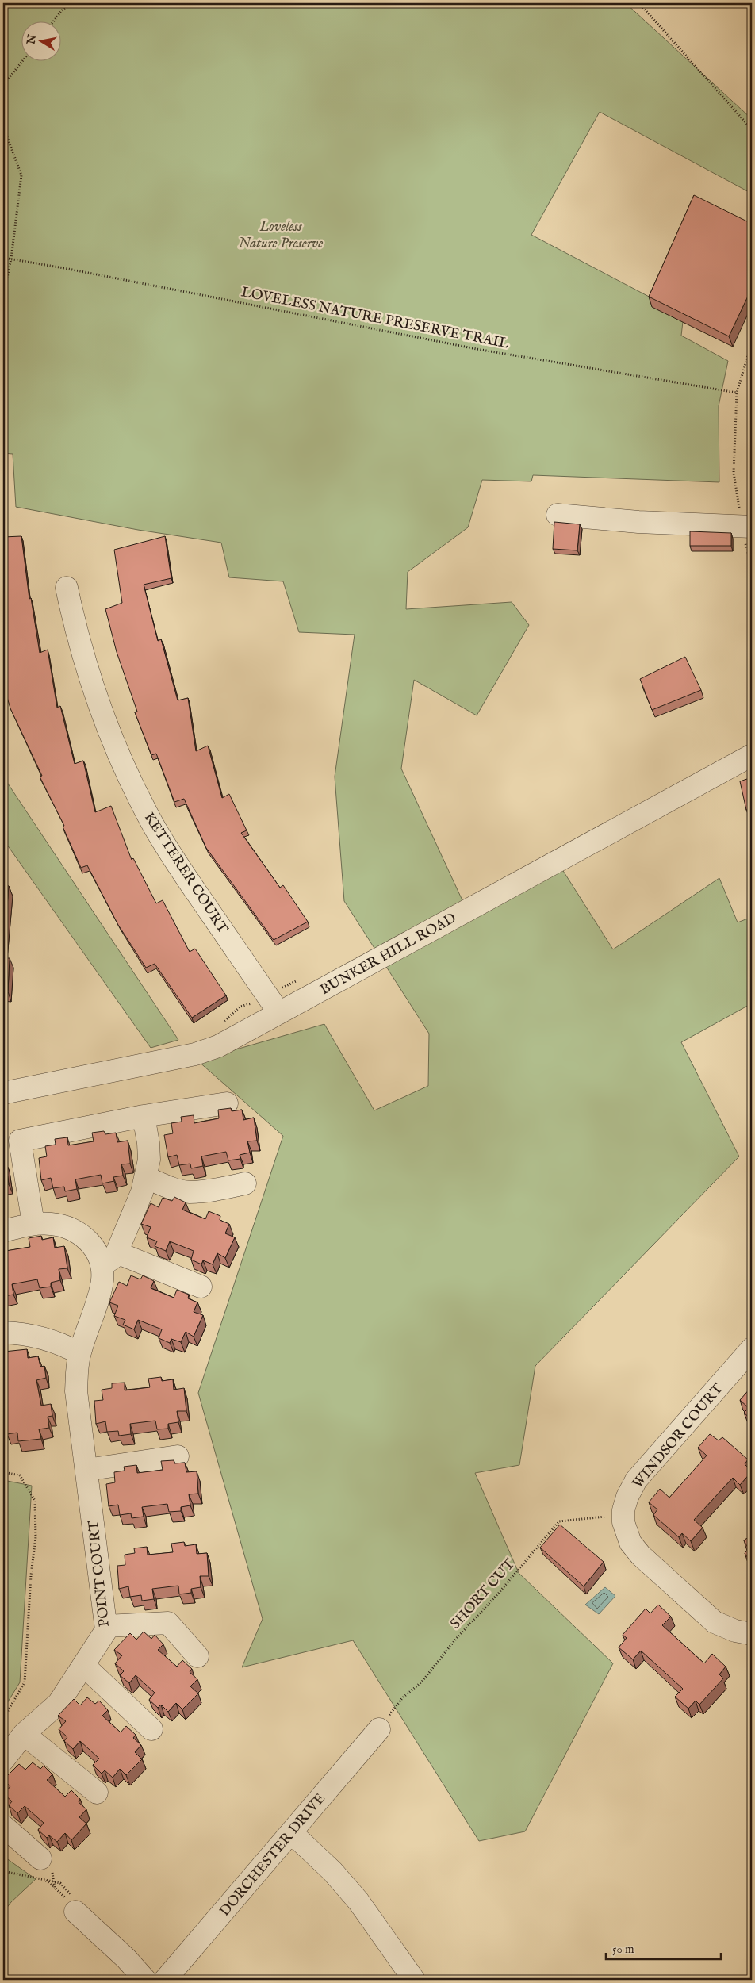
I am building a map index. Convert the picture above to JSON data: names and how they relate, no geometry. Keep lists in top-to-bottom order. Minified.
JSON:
{"streets":{"street":["KETTERER COURT","BUNKER HILL ROAD","WINDSOR COURT","POINT COURT","DORCHESTER DRIVE"],"path":["LOVELESS NATURE PRESERVE TRAIL","SHORT CUT"]},"crossings":[["KETTERER COURT","BUNKER HILL ROAD"],["WINDSOR COURT","SHORT CUT"],["SHORT CUT","DORCHESTER DRIVE"]],"parks":["Loveless Nature Preserve"],"scale_bar":"50 m","north":"left"}
